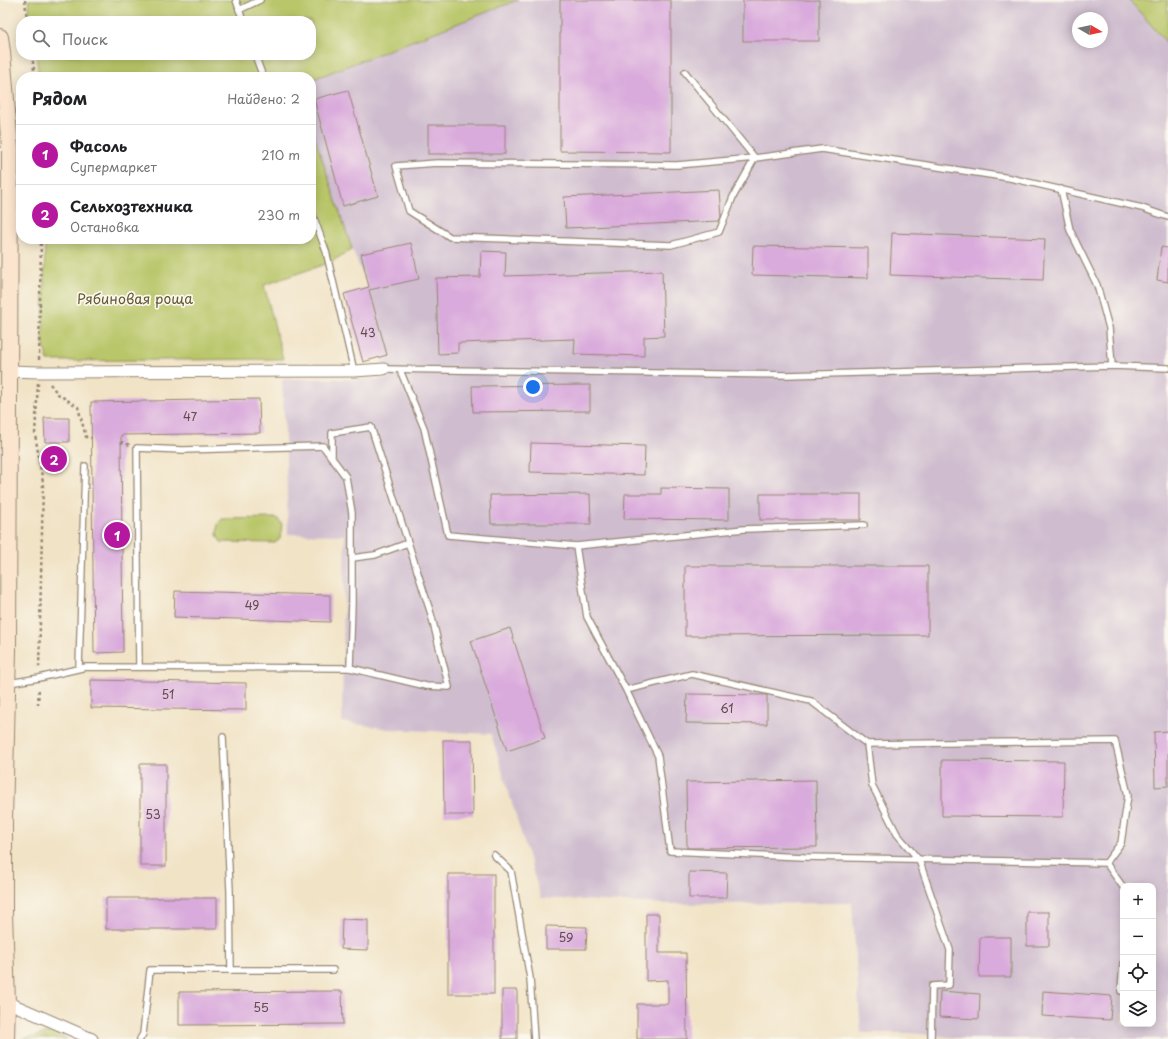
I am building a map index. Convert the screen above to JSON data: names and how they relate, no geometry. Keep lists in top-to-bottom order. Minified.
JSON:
{"parks":["Рябиновая роща"],"house_numbers":["43","47","49","51","61","53","59","55"],"north":"right","page":{"search":"Поиск","heading":["Рядом","Найдено: 2"],"list":[{"mark":"1","name":"Фасоль","note":"Супермаркет","value":"210 m"},{"mark":"2","name":"Сельхозтехника","note":"Остановка","value":"230 m"}],"pins":["2","1"],"map_buttons":["+","−"]}}
